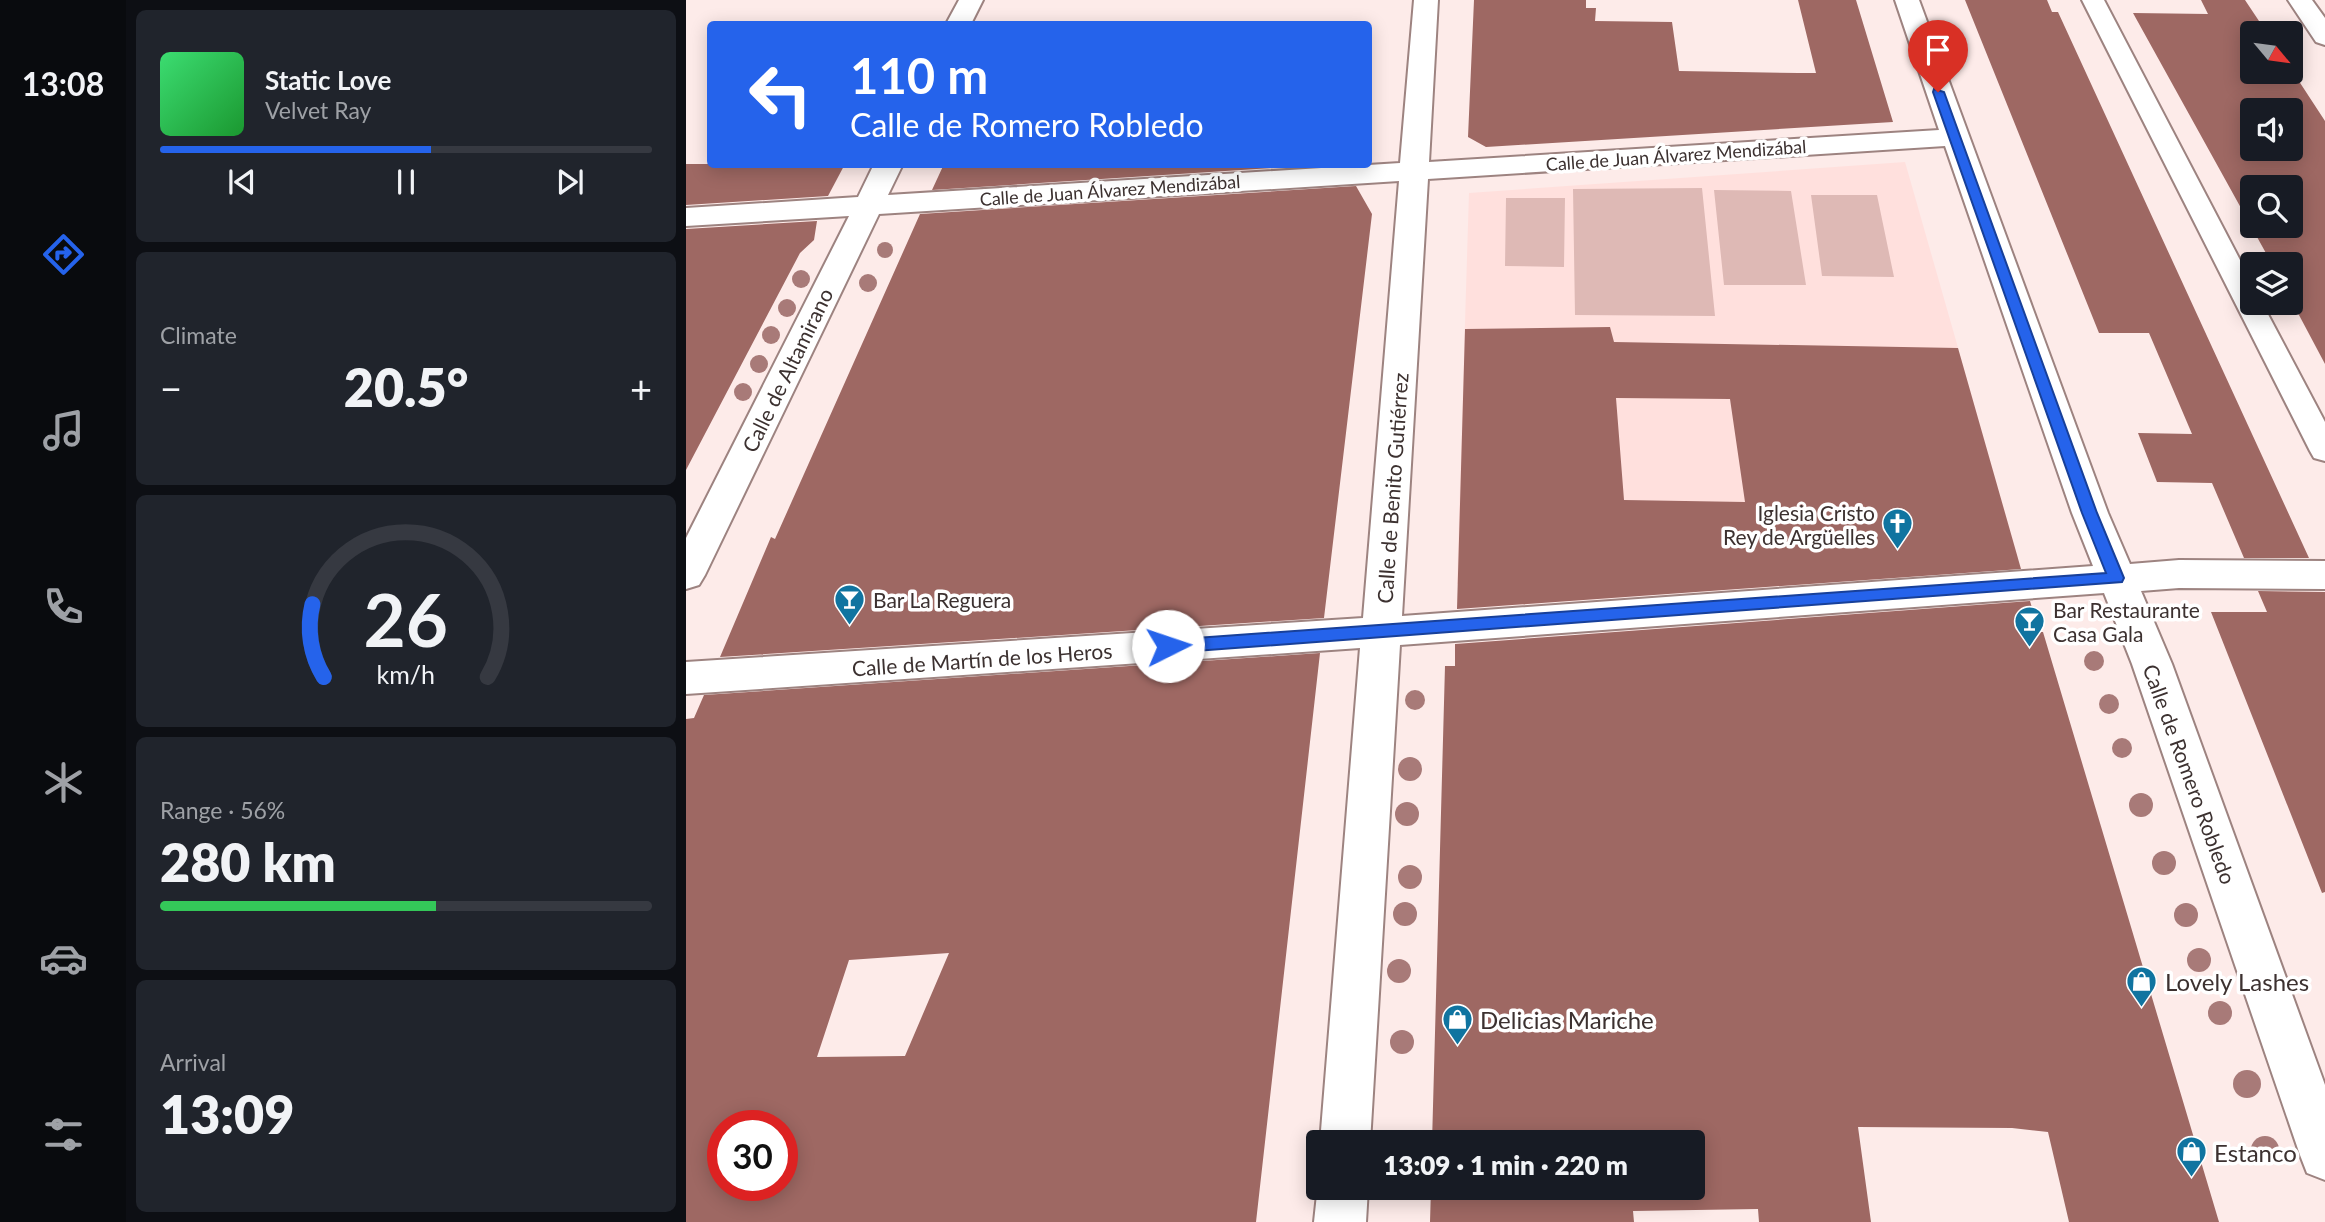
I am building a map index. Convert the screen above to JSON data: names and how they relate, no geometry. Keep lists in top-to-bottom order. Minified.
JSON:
{"streets":{"street":["Calle de Juan Álvarez Mendizábal","Calle de Altamirano","Calle de Benito Gutiérrez","Calle de Martín de los Heros","Calle de Romero Robledo"]},"crossings":[["Calle de Juan Álvarez Mendizábal","Calle de Altamirano"],["Calle de Juan Álvarez Mendizábal","Calle de Benito Gutiérrez"],["Calle de Juan Álvarez Mendizábal","Calle de Romero Robledo"],["Calle de Benito Gutiérrez","Calle de Martín de los Heros"],["Calle de Martín de los Heros","Calle de Romero Robledo"]],"places":{"church":["Iglesia Cristo Rey de Argüelles"],"bar":["Bar La Reguera","Bar Restaurante Casa Gala"],"shop":["Lovely Lashes","Delicias Mariche","Estanco"]},"north":"bottom right","page":{"tabs":"13:08","turn":["110 m","Calle de Romero Robledo"],"song":["Static Love","Velvet Ray"],"tile":["Climate",["Range · 56%","280 km"],["Arrival","13:09"]],"heat":["−","20.5°","+"],"limit":"30","trip":"13:09 · 1 min · 220 m","gauge":["26","km/h"]}}
